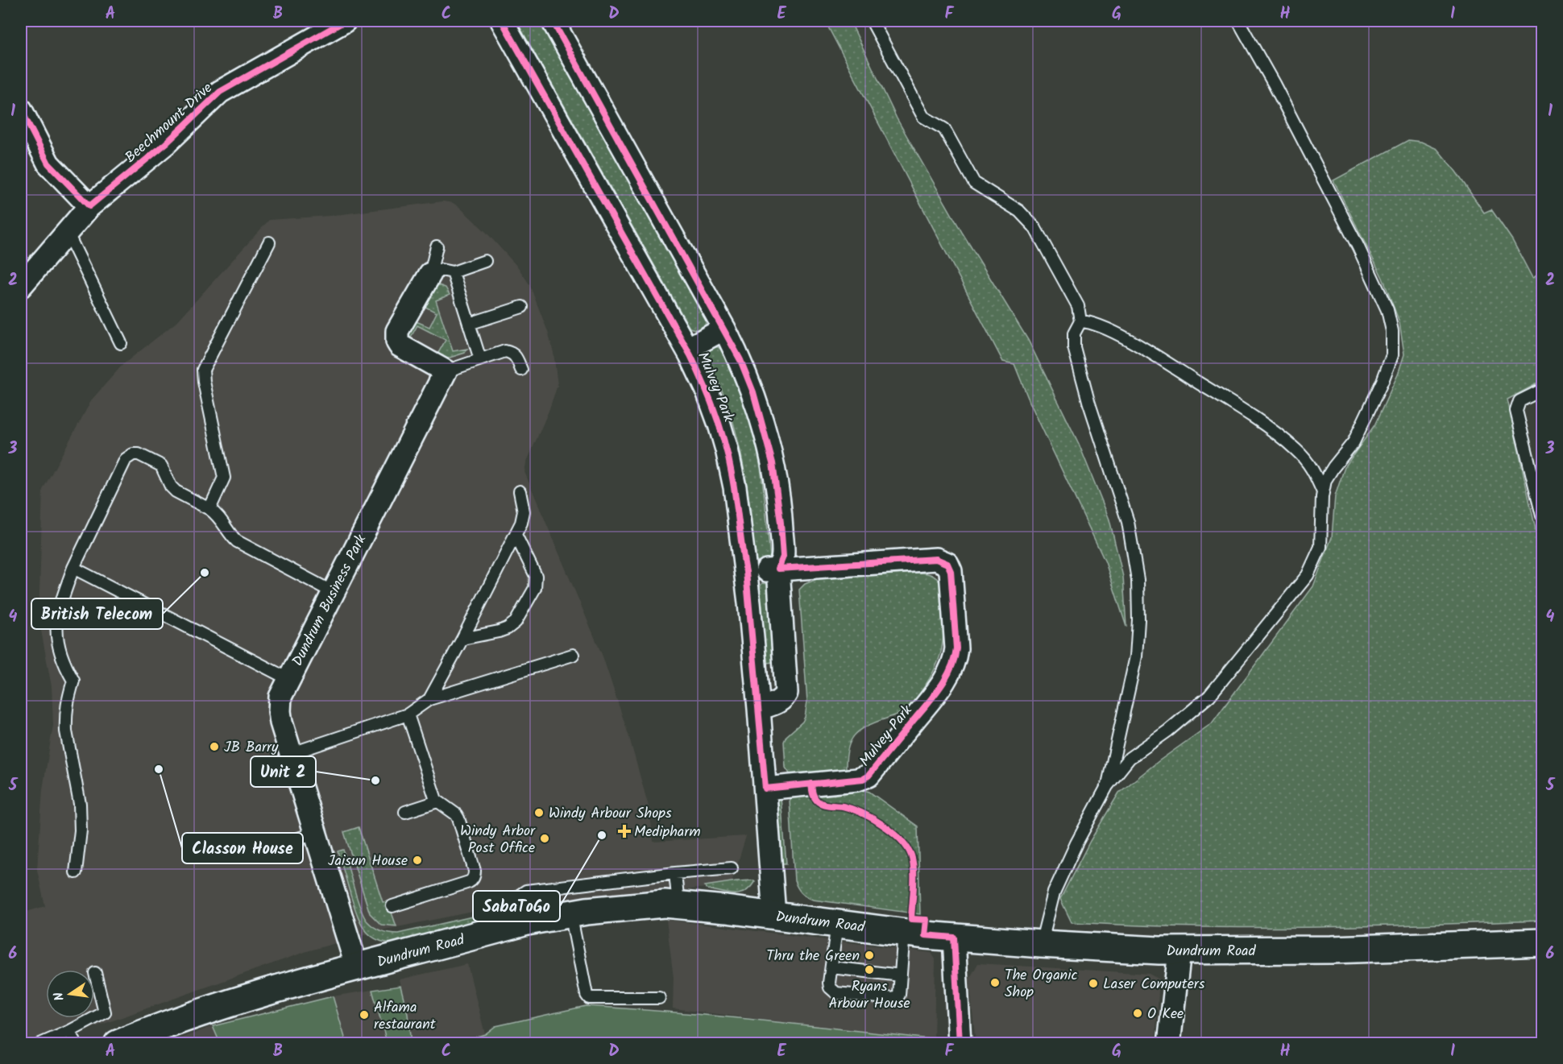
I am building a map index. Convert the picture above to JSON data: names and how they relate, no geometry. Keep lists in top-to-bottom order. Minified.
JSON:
{"streets":{"main road":["Dundrum Road"],"street":["Beechmount Drive","Mulvey Park","Dundrum Business Park"]},"crossings":[["Mulvey Park","Dundrum Road"],["Dundrum Business Park","Dundrum Road"]],"places":{"other":["British Telecom","JB Barry","Classon House","Unit 2","Windy Arbour Shops","SabaToGo","Windy Arbor Post Office","Jaisun House","Thru the Green","Ryans Arbour House","The Organic Shop","Laser Computers","O Kee","Alfama restaurant"],"health":["Medipharm"]},"north":"left","grid":{"columns":["A","B","C","D","E","F","G","H","I"],"rows":["1","2","3","4","5","6"]}}
